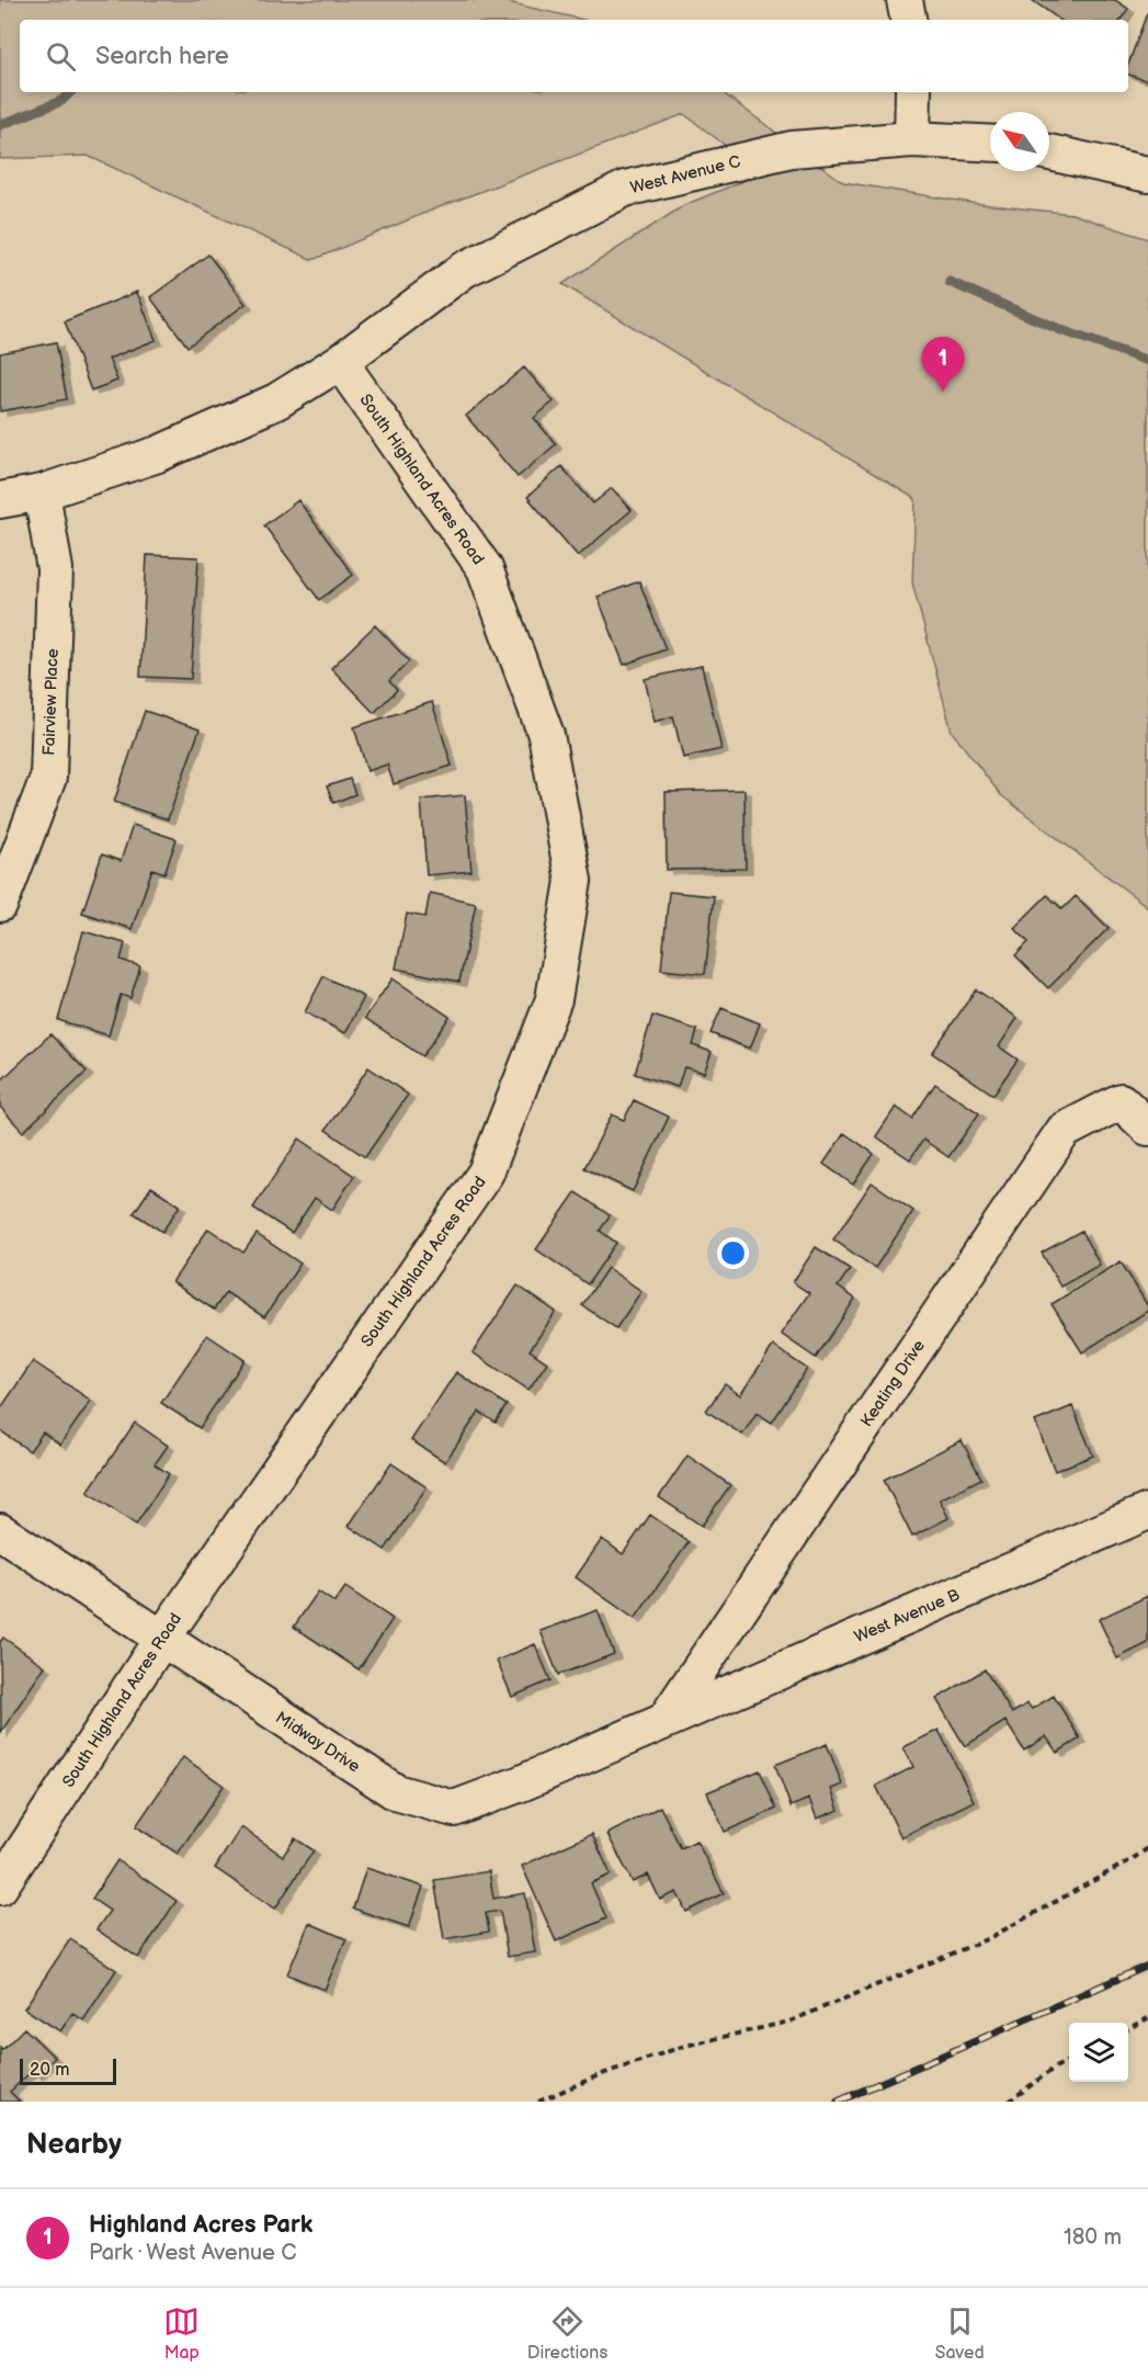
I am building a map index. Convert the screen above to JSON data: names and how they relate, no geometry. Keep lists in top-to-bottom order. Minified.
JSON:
{"streets":{"street":["West Avenue C","South Highland Acres Road","Fairview Place","Keating Drive","West Avenue B","Midway Drive"]},"crossings":[["West Avenue C","South Highland Acres Road"],["West Avenue C","Fairview Place"],["South Highland Acres Road","Midway Drive"],["Keating Drive","West Avenue B"],["Keating Drive","Midway Drive"],["West Avenue B","Midway Drive"]],"scale_bar":"20 m","north":"top left","page":{"search":"Search here","pins":"1","scale":"20 m","heading":"Nearby","list":[{"mark":"1","name":"Highland Acres Park","note":"Park · West Avenue C","value":"180 m"}],"nav":["Map","Directions","Saved"]}}
